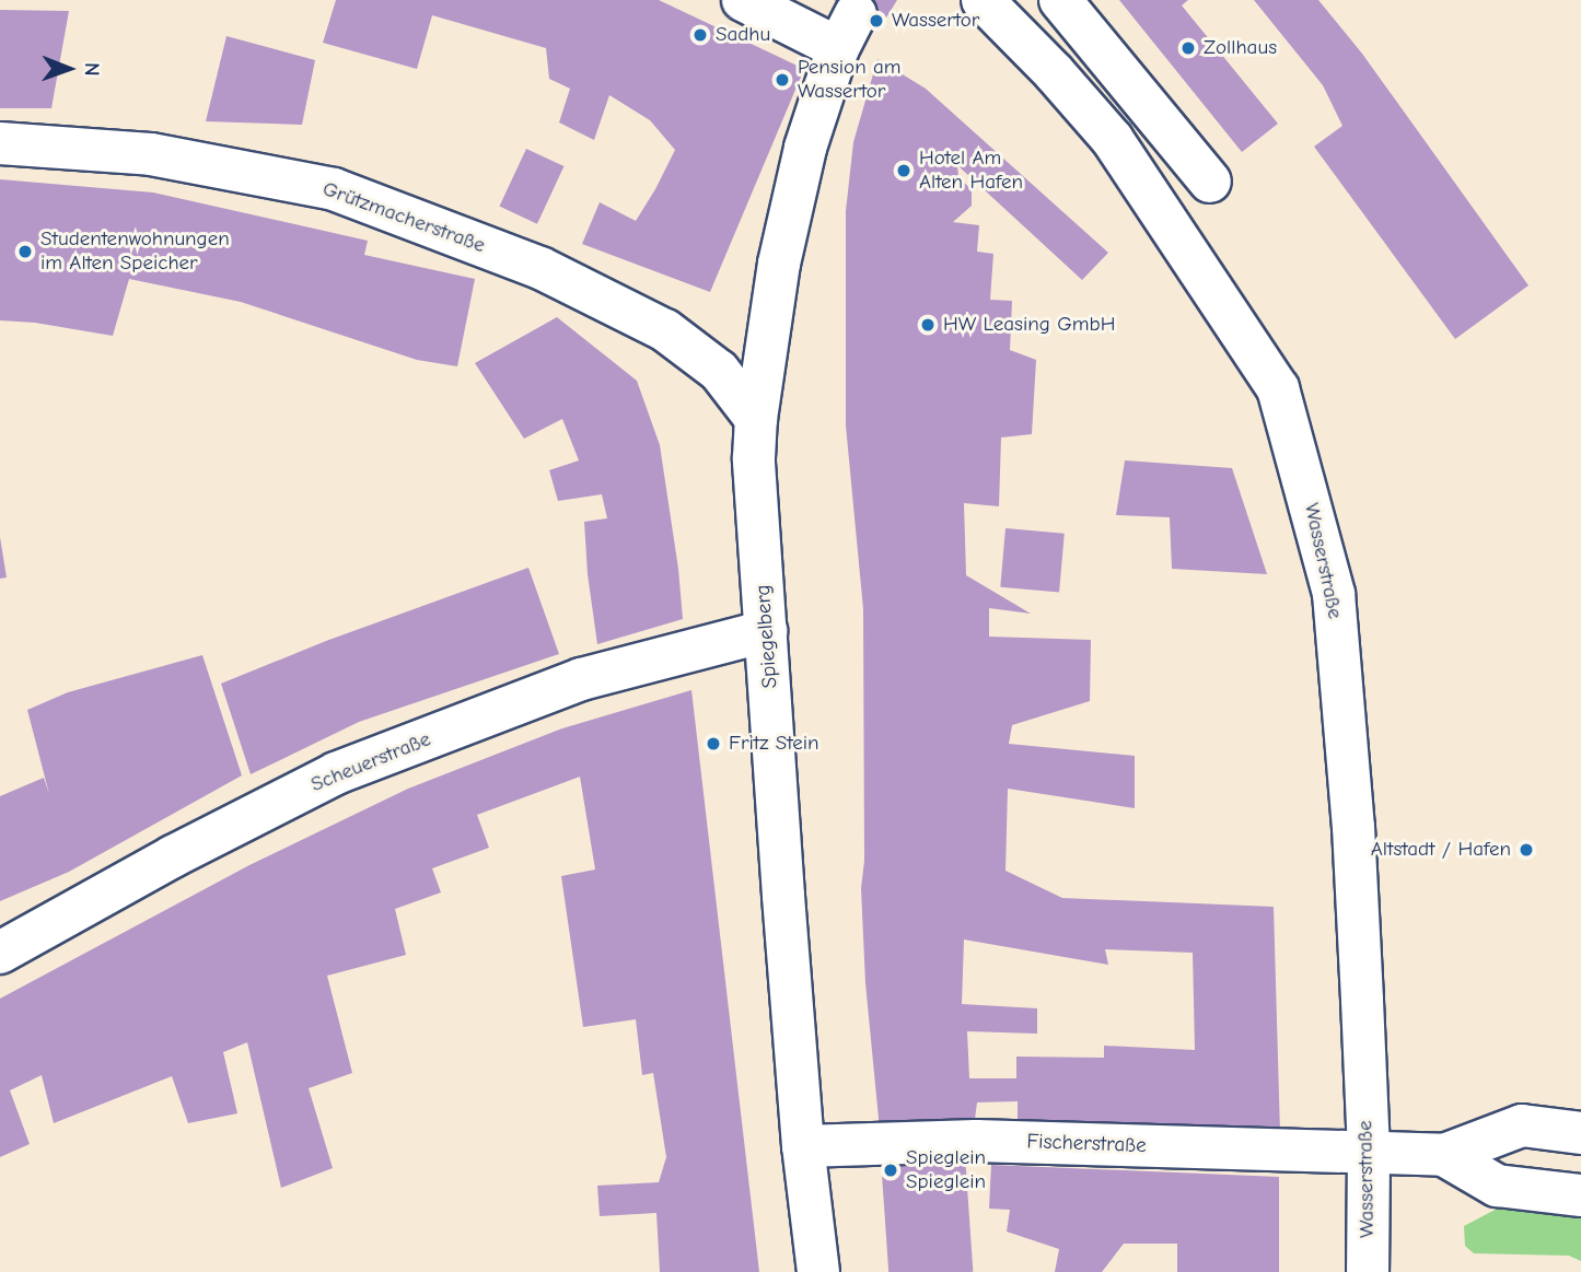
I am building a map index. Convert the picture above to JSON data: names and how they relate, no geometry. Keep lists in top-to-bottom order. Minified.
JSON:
{"streets":{"street":["Grützmacherstraße","Wasserstraße","Spiegelberg","Scheuerstraße","Fischerstraße"]},"crossings":[["Grützmacherstraße","Spiegelberg"],["Wasserstraße","Fischerstraße"],["Spiegelberg","Scheuerstraße"],["Spiegelberg","Fischerstraße"]],"places":["Wassertor","Sadhu","Zollhaus","Pension am Wassertor","Hotel Am Alten Hafen","Studentenwohnungen im Alten Speicher","HW Leasing GmbH","Fritz Stein","Altstadt / Hafen","Spieglein Spieglein"],"north":"right"}
